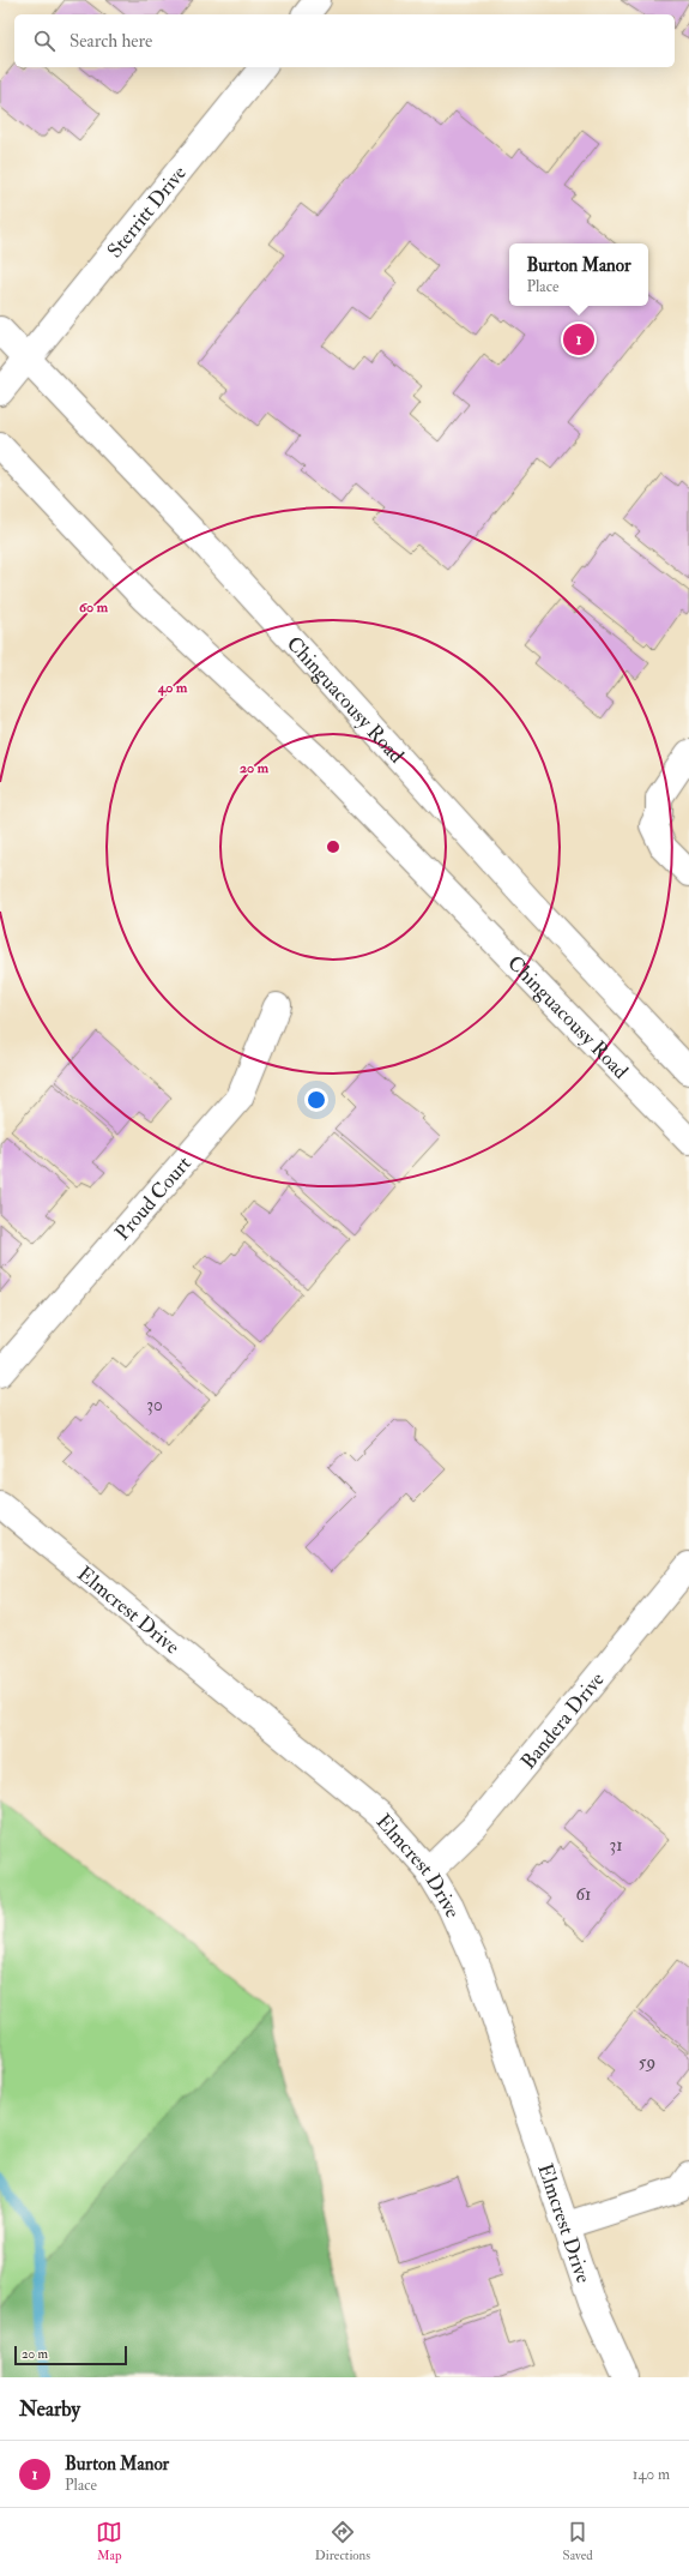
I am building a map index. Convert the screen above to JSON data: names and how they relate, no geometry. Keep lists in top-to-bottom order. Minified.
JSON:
{"streets":{"street":["Sterritt Drive","Chinguacousy Road","Proud Court","Elmcrest Drive","Bandera Drive"]},"crossings":[["Sterritt Drive","Chinguacousy Road"],["Elmcrest Drive","Bandera Drive"]],"house_numbers":["30","31","61","59"],"scale_bar":"20 m","page":{"search":"Search here","popup":["Burton Manor","Place"],"pins":"1","scale":"20 m","heading":"Nearby","list":[{"mark":"1","name":"Burton Manor","note":"Place","value":"140 m"}],"nav":["Map","Directions","Saved"]},"rings":["60 m","40 m","20 m"]}
